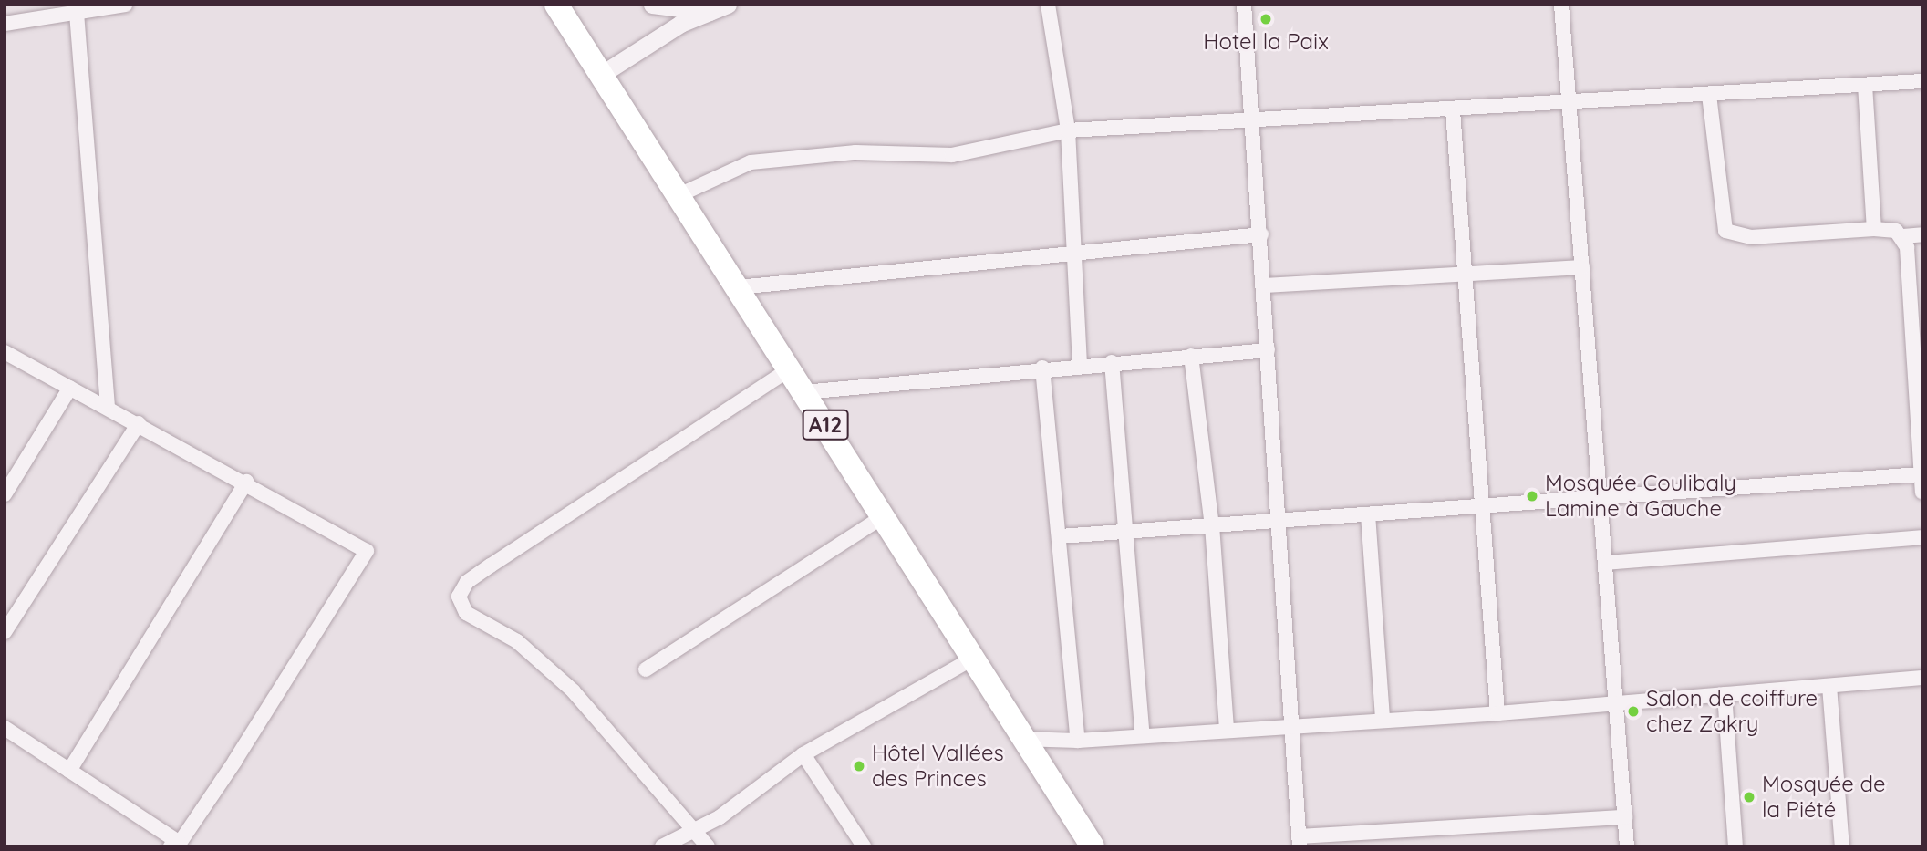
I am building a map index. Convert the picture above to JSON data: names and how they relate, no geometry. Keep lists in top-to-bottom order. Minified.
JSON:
{"streets":{"main road":["A12"]},"places":["Hotel la Paix","Mosquée Coulibaly Lamine à Gauche","Salon de coiffure chez Zakry","Hôtel Vallées des Princes","Mosquée de la Piété"]}
